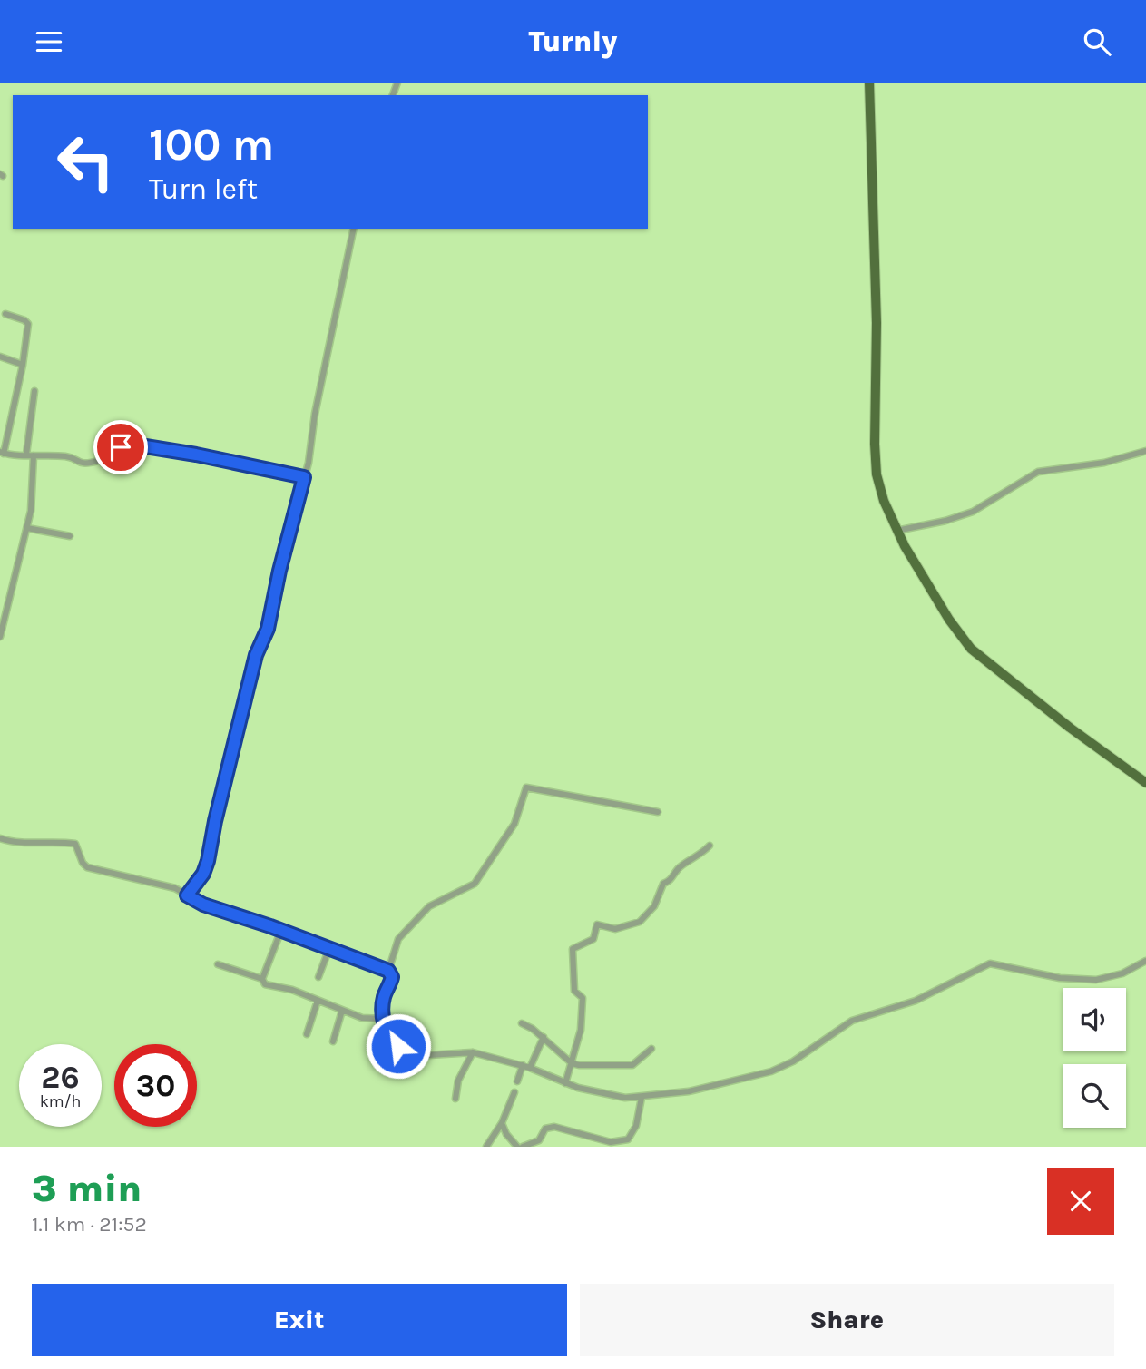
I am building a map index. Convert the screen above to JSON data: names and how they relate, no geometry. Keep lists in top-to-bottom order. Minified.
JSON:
{"page":{"header":"Turnly","turn":["100 m","Turn left"],"speed":"26 km/h","limit":"30","heading":["3 min","1.1 km · 21:52"],"buttons":["Exit","Share"]}}
